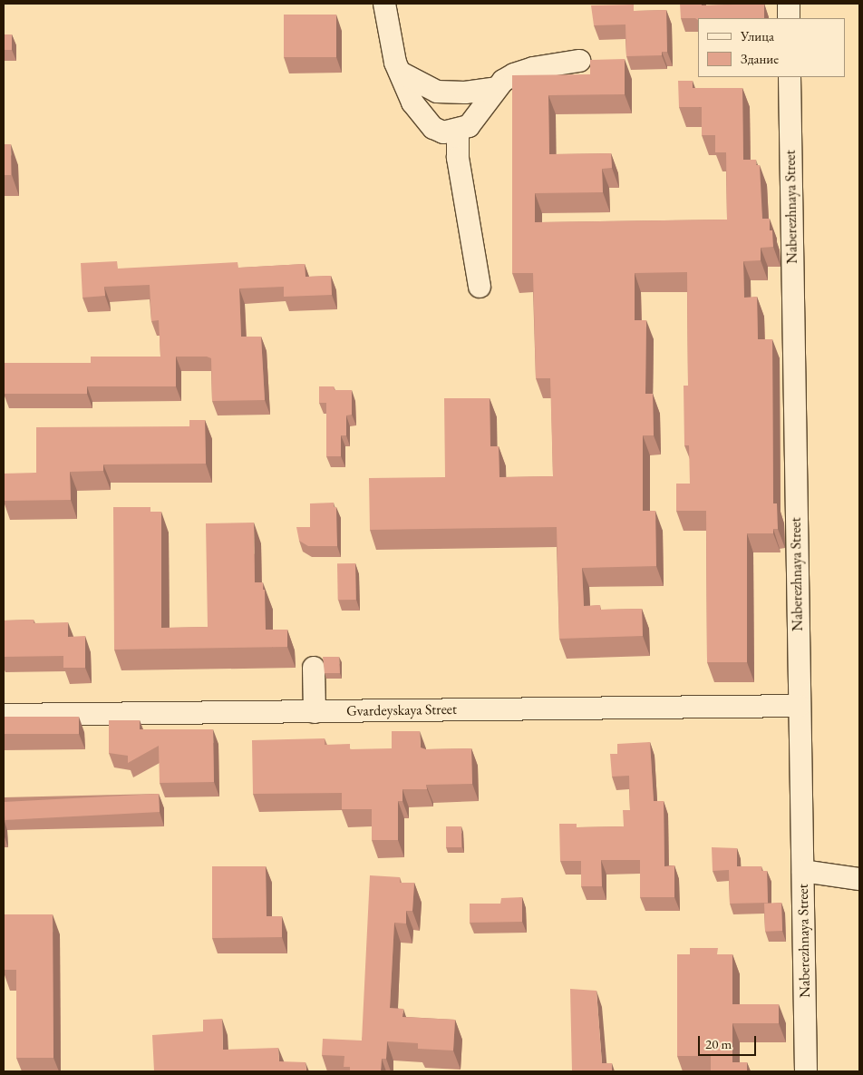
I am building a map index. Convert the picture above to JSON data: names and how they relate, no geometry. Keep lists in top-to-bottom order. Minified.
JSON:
{"streets":{"street":["Naberezhnaya Street","Gvardeyskaya Street"]},"crossings":[["Naberezhnaya Street","Gvardeyskaya Street"]],"legend":["Улица","Здание"],"scale_bar":"20 m"}
